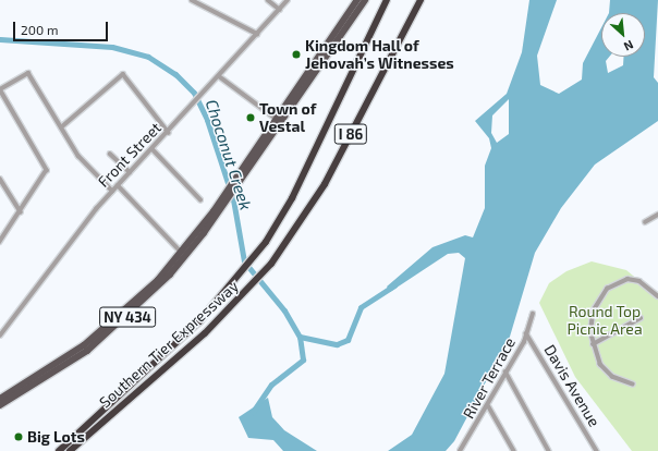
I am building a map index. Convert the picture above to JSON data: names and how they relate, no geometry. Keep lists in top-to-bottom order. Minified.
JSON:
{"streets":{"highway":["I 86","Southern Tier Expressway"],"main road":["NY 434"],"street":["Front Street","River Terrace","Davis Avenue"]},"crossings":[["River Terrace","Davis Avenue"]],"water":["Choconut Creek"],"parks":["Round Top Picnic Area"],"places":["Kingdom Hall of Jehovah’s Witnesses","Town of Vestal","Big Lots"],"scale_bar":"200 m","north":"bottom right"}
